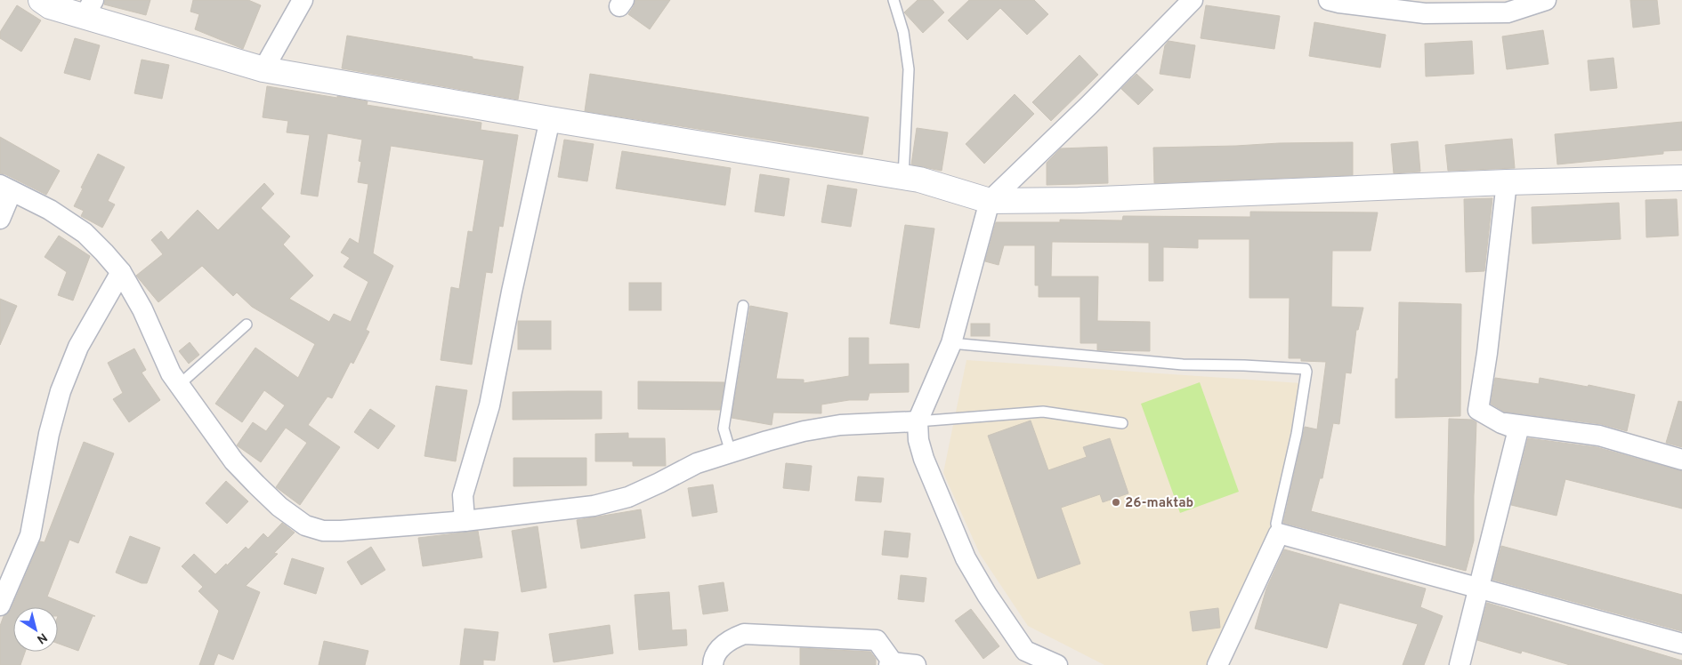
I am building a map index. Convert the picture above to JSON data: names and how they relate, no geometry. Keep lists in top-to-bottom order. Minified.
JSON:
{"places":["26-maktab"],"north":"bottom right"}
